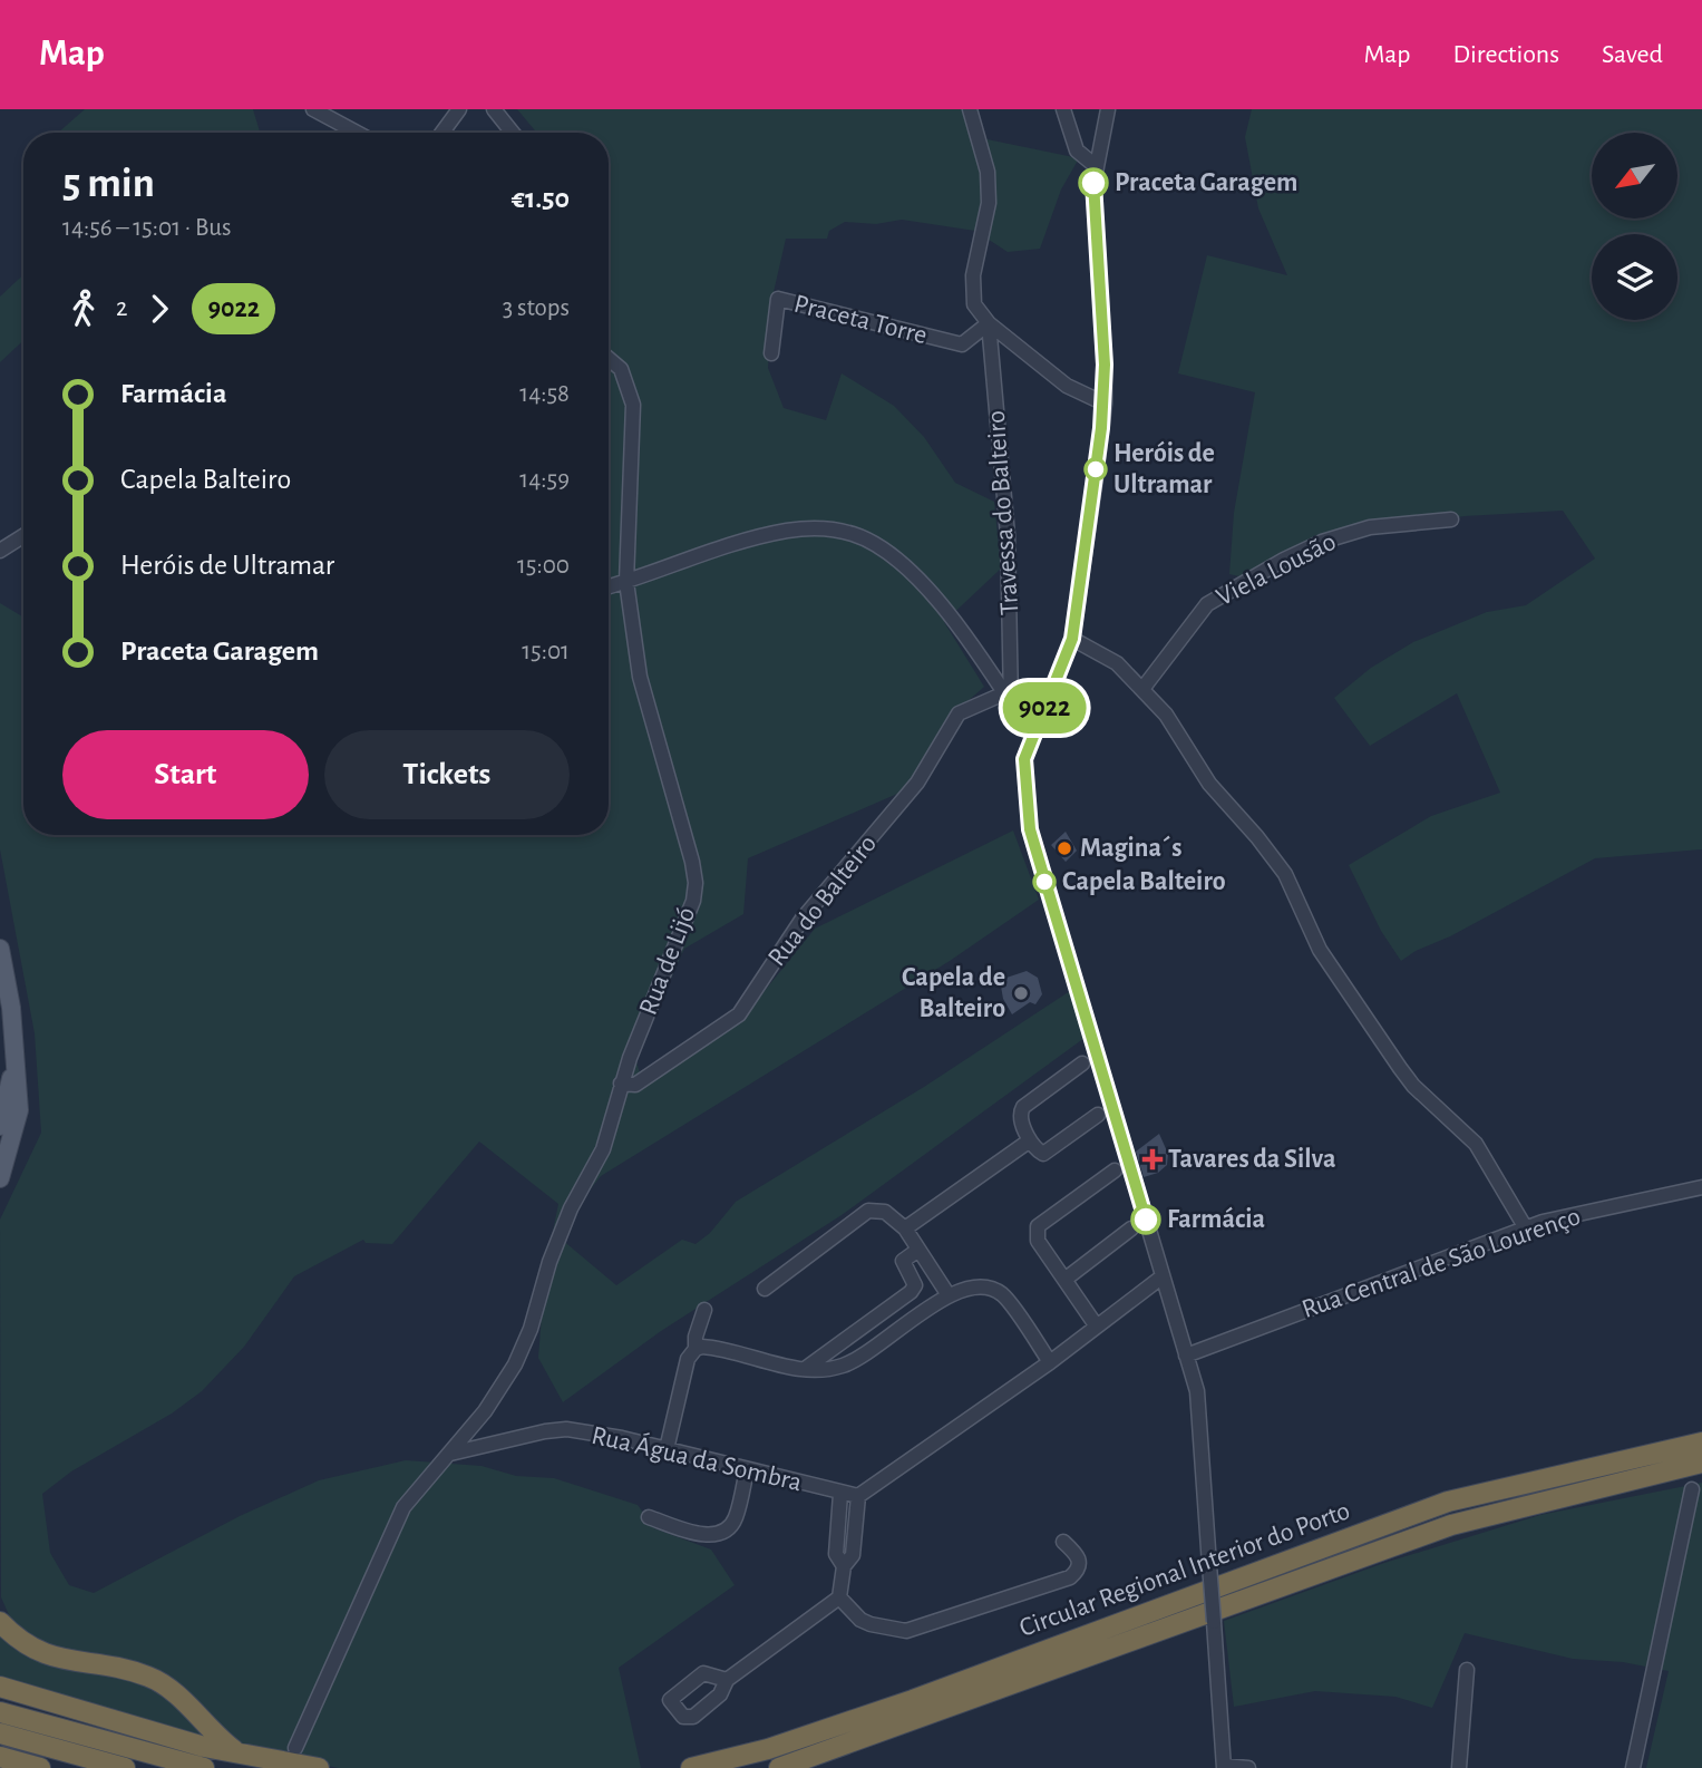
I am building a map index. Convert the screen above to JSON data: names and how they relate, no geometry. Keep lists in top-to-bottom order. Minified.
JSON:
{"streets":{"highway":["Circular Regional Interior do Porto"],"street":["Praceta Torre","Travessa do Balteiro","Viela Lousão","Rua do Balteiro","Rua de Lijó","Rua Central de São Lourenço","Rua Água da Sombra"]},"crossings":[["Praceta Torre","Travessa do Balteiro"],["Travessa do Balteiro","Rua do Balteiro"],["Rua do Balteiro","Rua de Lijó"],["Rua de Lijó","Rua Água da Sombra"]],"places":{"other":["Praceta Garagem","Heróis de Ultramar","Magina´s","Capela Balteiro","Capela de Balteiro","Farmácia"],"health":["Tavares da Silva"]},"lines":["bus line 9022"],"north":"bottom left","page":{"header":"Map","nav":["Map","Directions","Saved"],"on_map":"9022","heading":["5 min","14:56 – 15:01 · Bus","€1.50"],"legs":["2","9022","3 stops"],"list":[{"name":"Farmácia","value":"14:58"},{"name":"Capela Balteiro","value":"14:59"},{"name":"Heróis de Ultramar","value":"15:00"},{"name":"Praceta Garagem","value":"15:01"}],"buttons":["Start","Tickets"]}}
